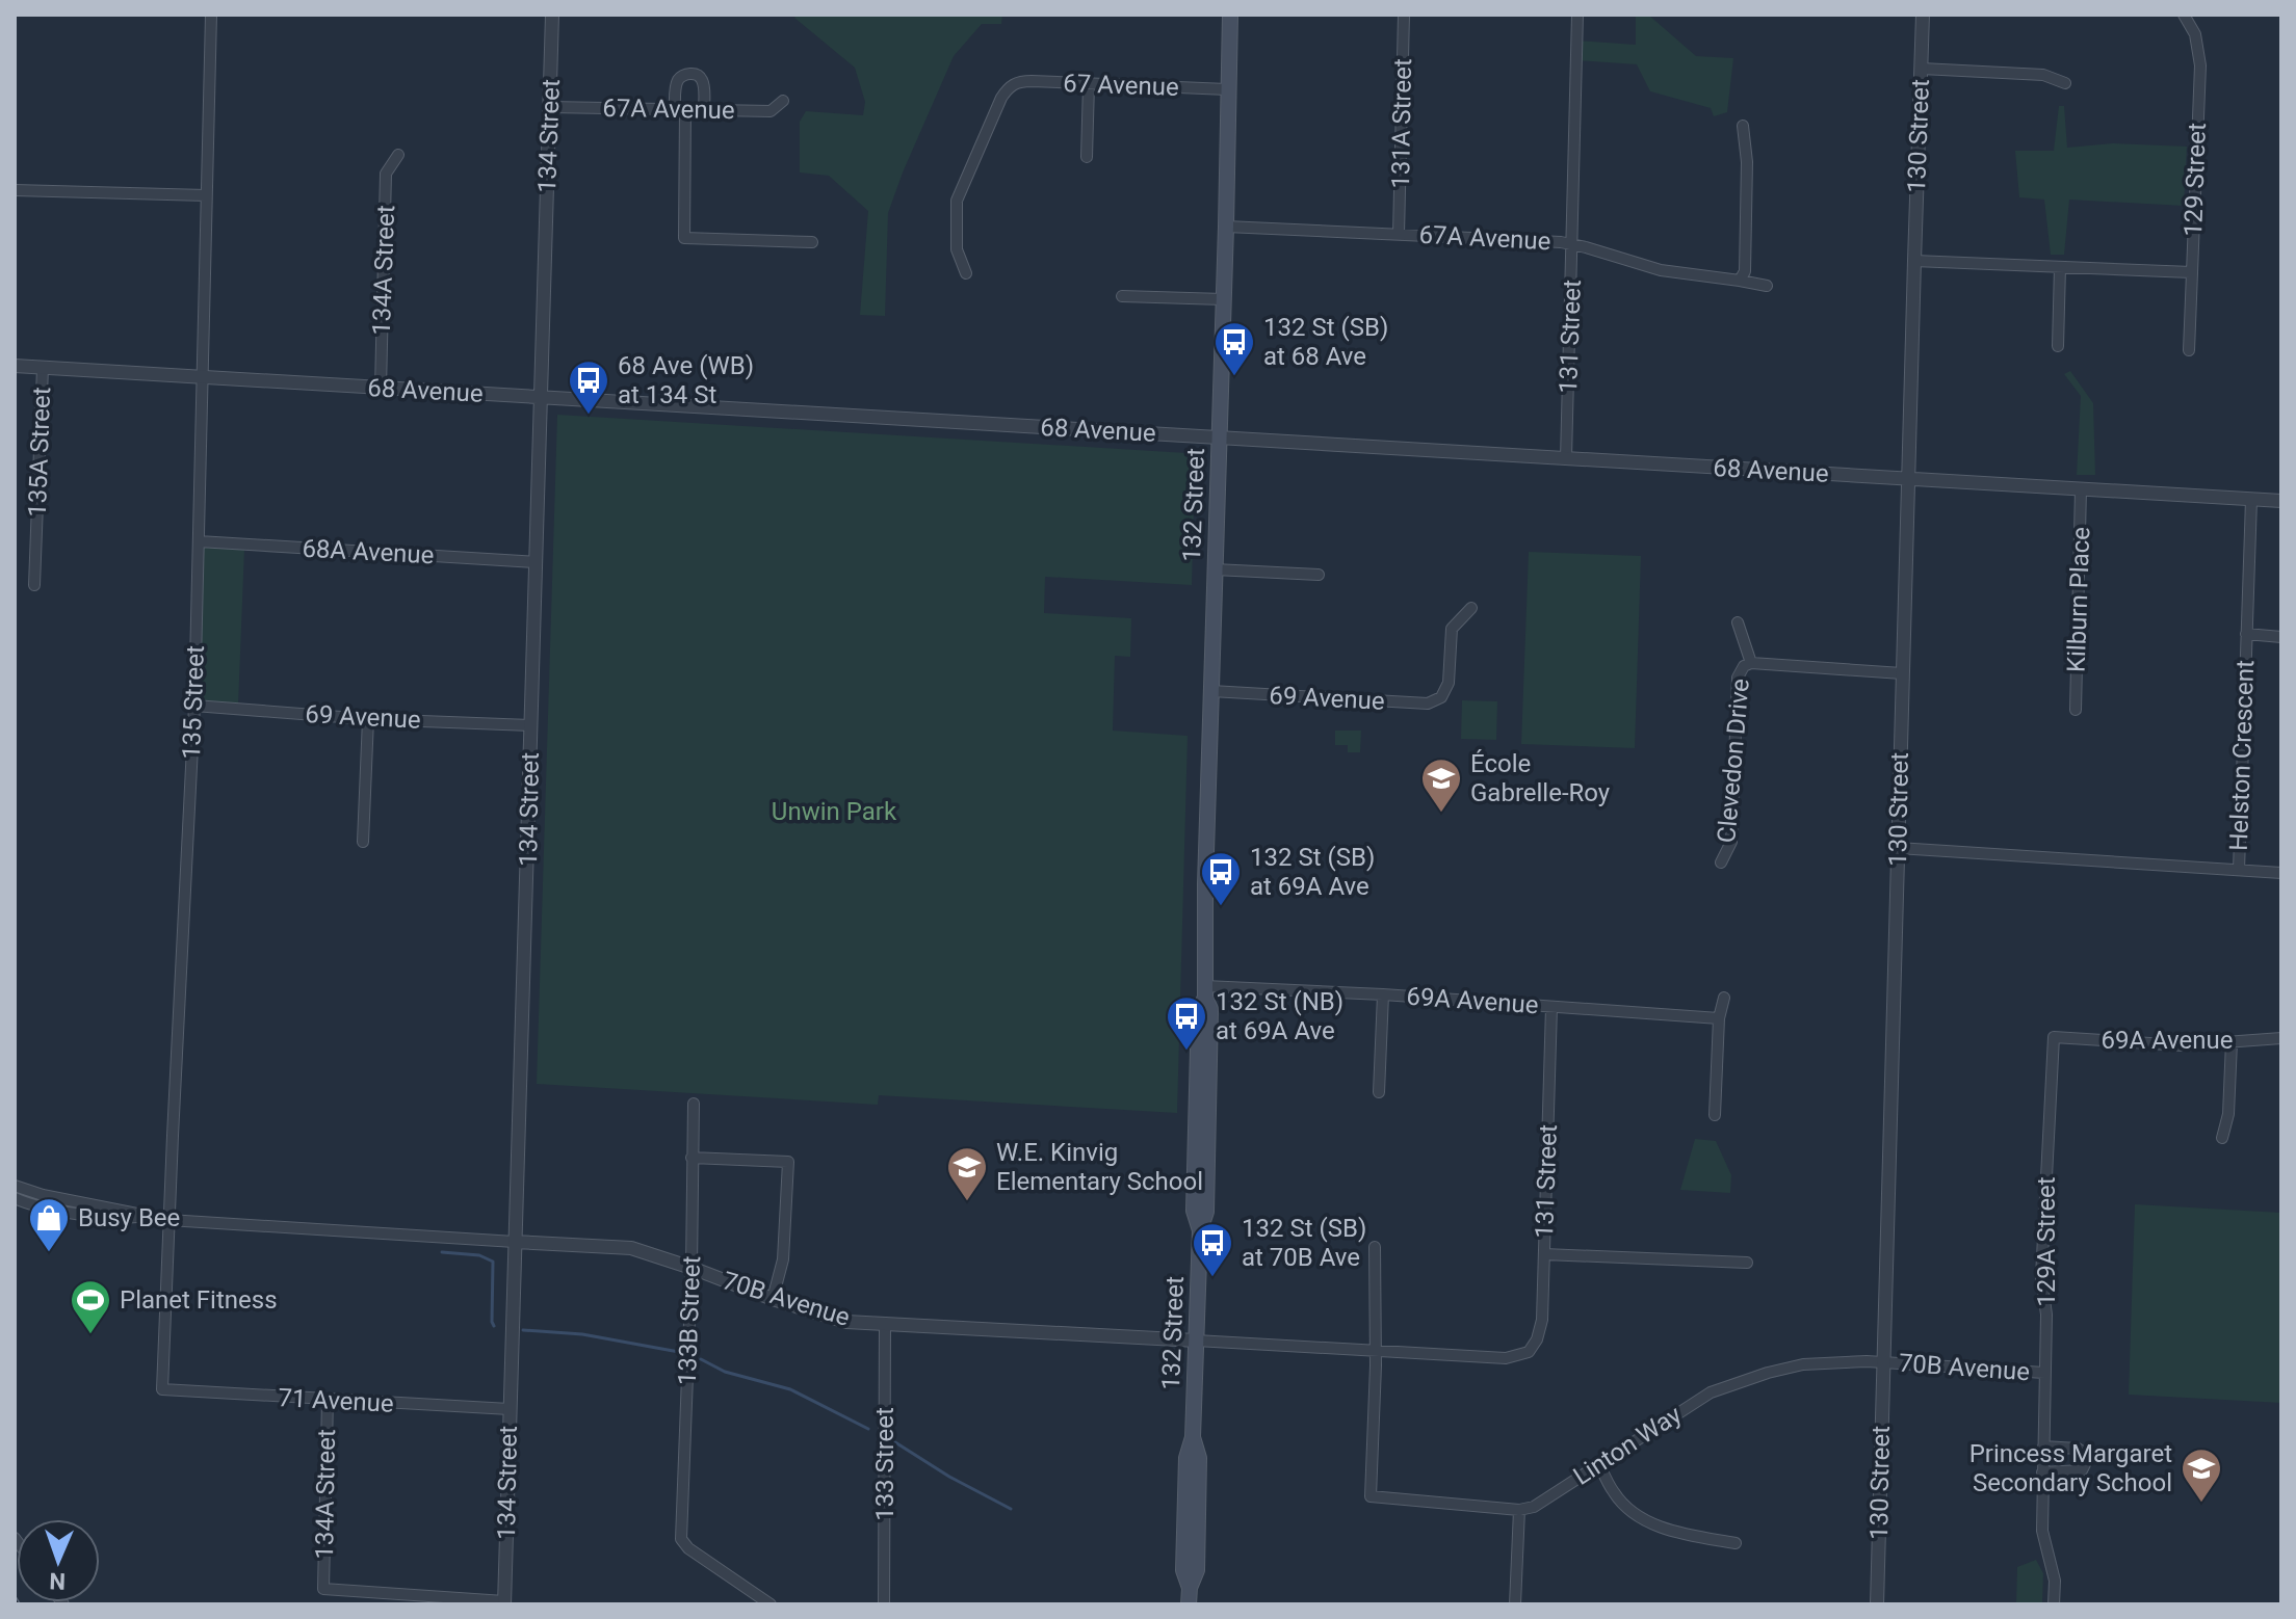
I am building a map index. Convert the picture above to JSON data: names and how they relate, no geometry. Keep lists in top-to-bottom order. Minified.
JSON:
{"streets":{"main road":["132 Street"],"street":["67 Avenue","67A Avenue","131A Street","134 Street","130 Street","129 Street","134A Street","131 Street","68 Avenue","135A Street","68A Avenue","Kilburn Place","69 Avenue","135 Street","Helston Crescent","Clevedon Drive","69A Avenue","129A Street","70B Avenue","133B Street","71 Avenue","Linton Way","133 Street"]},"crossings":[["67 Avenue","132 Street"],["67A Avenue","131A Street"],["67A Avenue","134 Street"],["67A Avenue","131 Street"],["67A Avenue","132 Street"],["134 Street","134A Street"],["134 Street","68 Avenue"],["134 Street","68A Avenue"],["134 Street","69 Avenue"],["134 Street","70B Avenue"],["134 Street","71 Avenue"],["130 Street","68 Avenue"],["130 Street","Helston Crescent"],["130 Street","Clevedon Drive"],["130 Street","70B Avenue"],["130 Street","Linton Way"],["134A Street","68 Avenue"],["134A Street","71 Avenue"],["131 Street","68 Avenue"],["131 Street","69A Avenue"],["131 Street","70B Avenue"],["68 Avenue","135A Street"],["68 Avenue","132 Street"],["68 Avenue","Kilburn Place"],["68 Avenue","135 Street"],["68 Avenue","Helston Crescent"],["132 Street","69 Avenue"],["132 Street","69A Avenue"],["132 Street","70B Avenue"],["68A Avenue","135 Street"],["69 Avenue","135 Street"],["135 Street","70B Avenue"],["135 Street","71 Avenue"],["69A Avenue","129A Street"],["129A Street","70B Avenue"],["70B Avenue","133B Street"],["70B Avenue","Linton Way"],["70B Avenue","133 Street"]],"parks":["Unwin Park"],"places":{"bus stop":["132 St (SB) at 68 Ave","68 Ave (WB) at 134 St","132 St (SB) at 69A Ave","132 St (NB) at 69A Ave","132 St (SB) at 70B Ave"],"school or university":["École Gabrelle-Roy","W.E. Kinvig Elementary School","Princess Margaret Secondary School"],"shop":["Busy Bee"],"sports":["Planet Fitness"]},"north":"bottom"}
